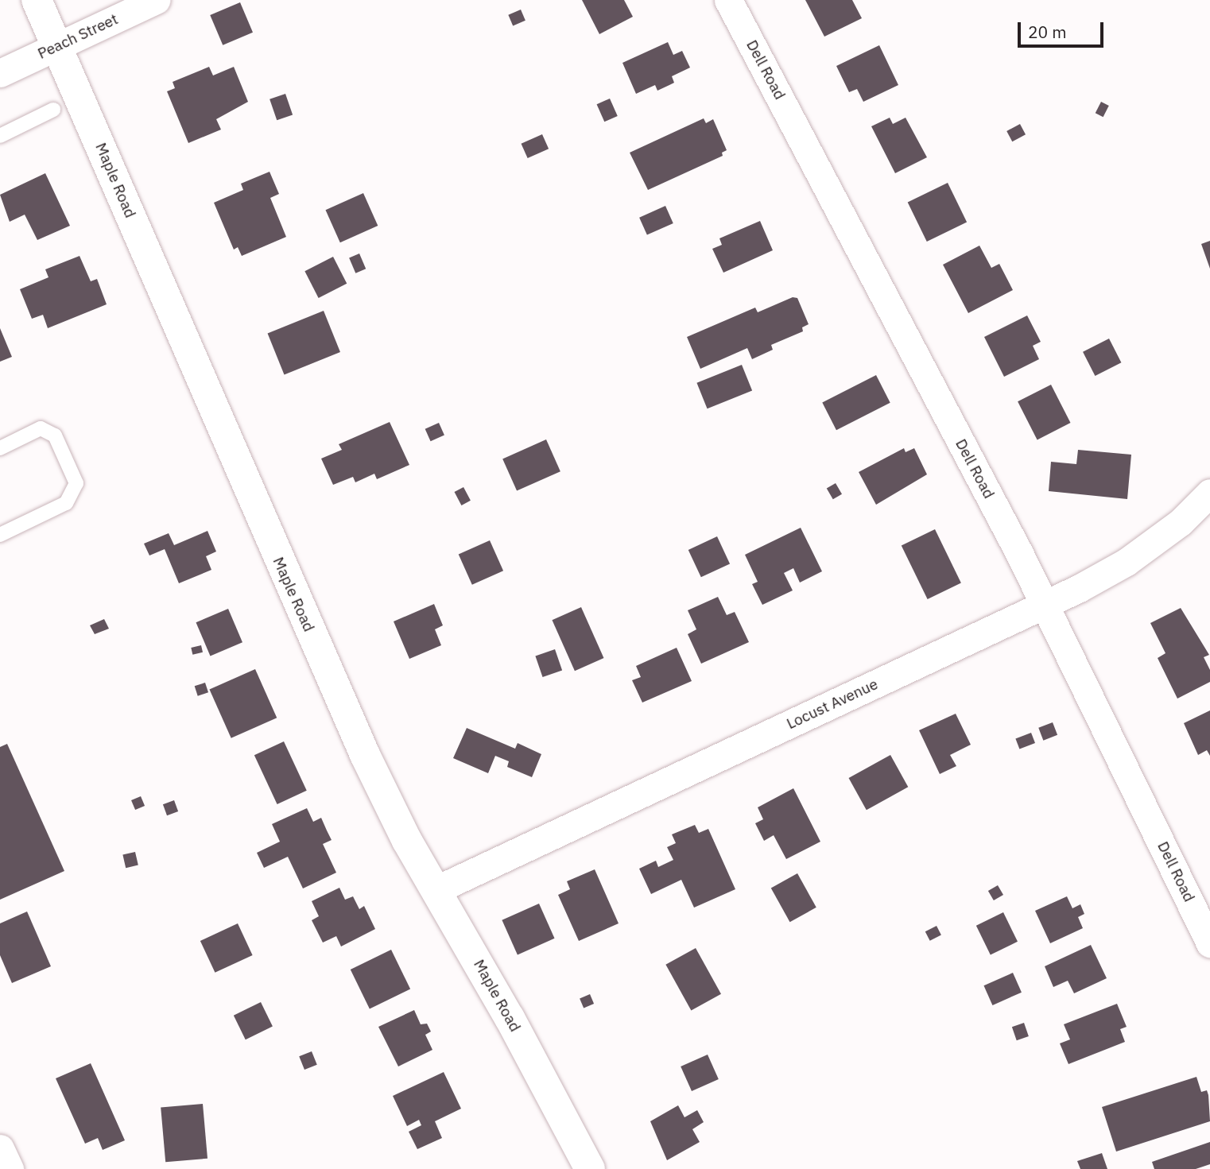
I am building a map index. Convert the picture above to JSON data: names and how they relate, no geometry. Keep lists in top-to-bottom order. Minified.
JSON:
{"streets":{"street":["Peach Street","Dell Road","Maple Road","Locust Avenue"]},"crossings":[["Peach Street","Maple Road"],["Dell Road","Locust Avenue"],["Maple Road","Locust Avenue"]],"scale_bar":"20 m"}
